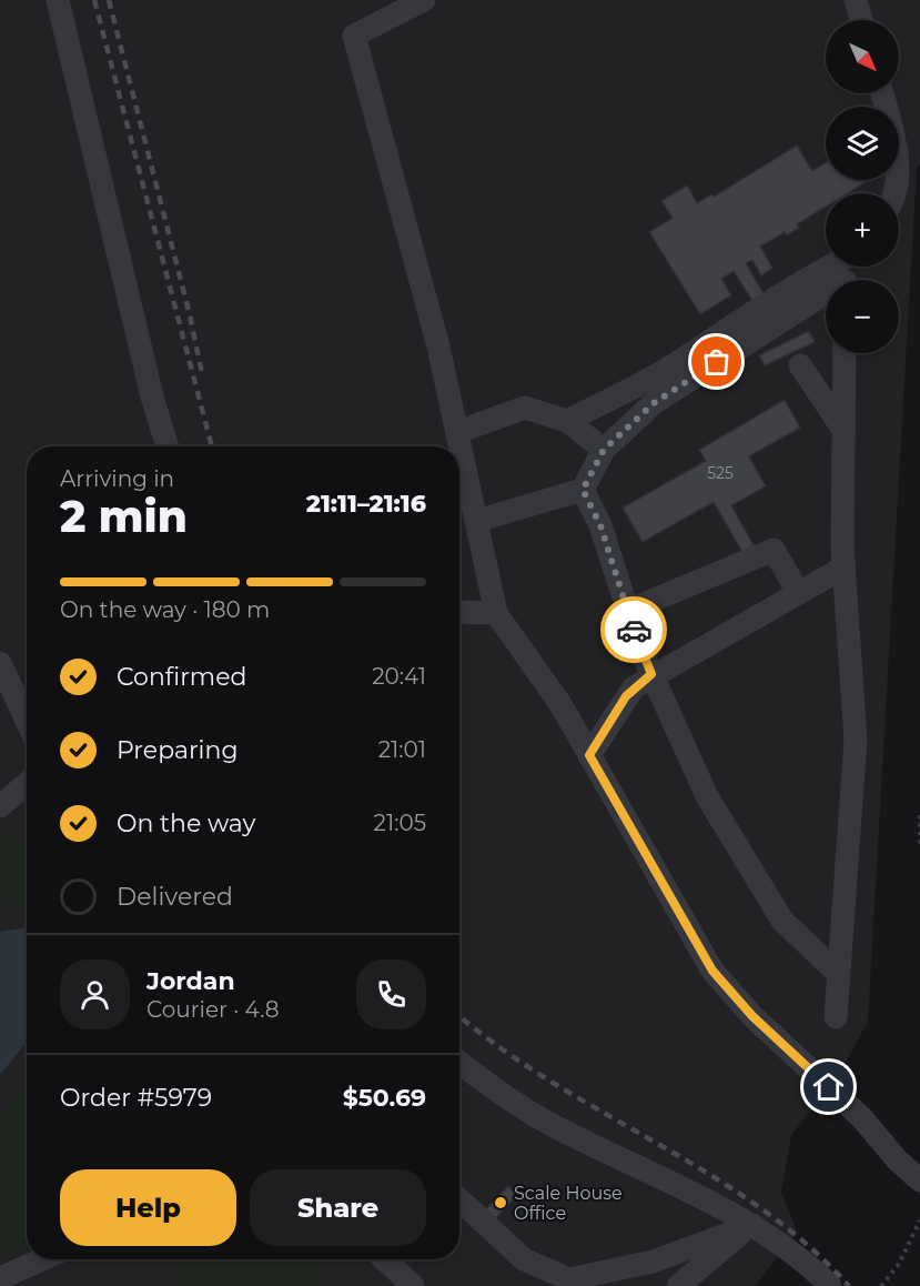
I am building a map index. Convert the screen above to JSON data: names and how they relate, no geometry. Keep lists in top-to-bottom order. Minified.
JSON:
{"places":["Scale House Office"],"house_numbers":["525"],"north":"bottom right","page":{"map_buttons":["+","−"],"heading":["2 min","Arriving in","21:11–21:16"],"panel":["Jordan","Courier · 4.8","Order #5979","$50.69"],"bar":"On the way · 180 m","list":[["Confirmed","20:41"],["Preparing","21:01"],["On the way","21:05"],"Delivered"],"buttons":["Help","Share"]}}
